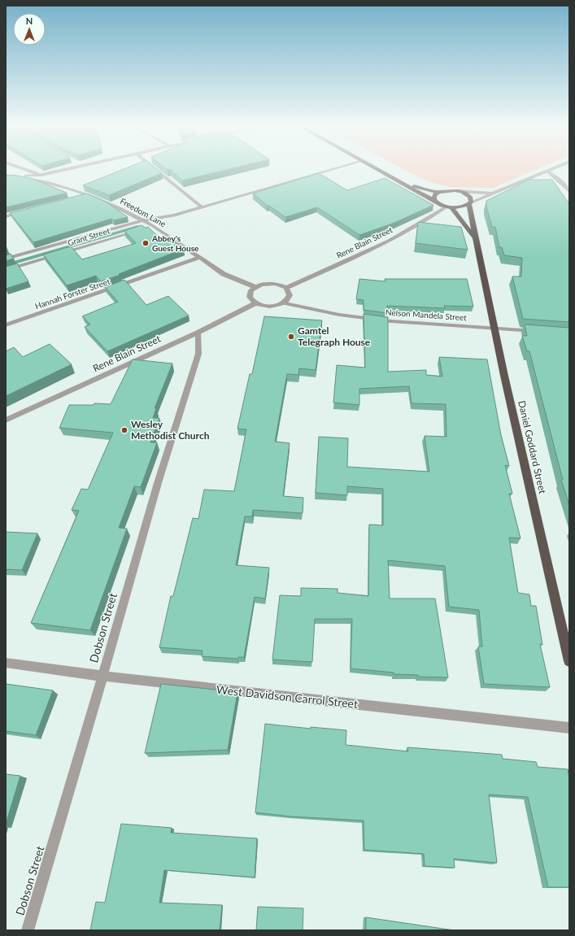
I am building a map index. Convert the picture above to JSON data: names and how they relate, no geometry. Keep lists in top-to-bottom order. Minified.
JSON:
{"streets":{"highway":["Daniel Goddard Street"],"street":["Freedom Lane","Grant Street","Rene Blain Street","Hannah Forster Street","Nelson Mandela Street","Dobson Street","West Davidson Carrol Street"]},"crossings":[["Freedom Lane","Grant Street"],["Freedom Lane","Rene Blain Street"],["Freedom Lane","Hannah Forster Street"],["Freedom Lane","Nelson Mandela Street"],["Rene Blain Street","Nelson Mandela Street"],["Rene Blain Street","Daniel Goddard Street"],["Rene Blain Street","Dobson Street"],["Nelson Mandela Street","Daniel Goddard Street"],["Dobson Street","West Davidson Carrol Street"]],"places":["Abbey's Guest House","Gamtel Telegraph House","Wesley Methodist Church"],"north":"top"}
